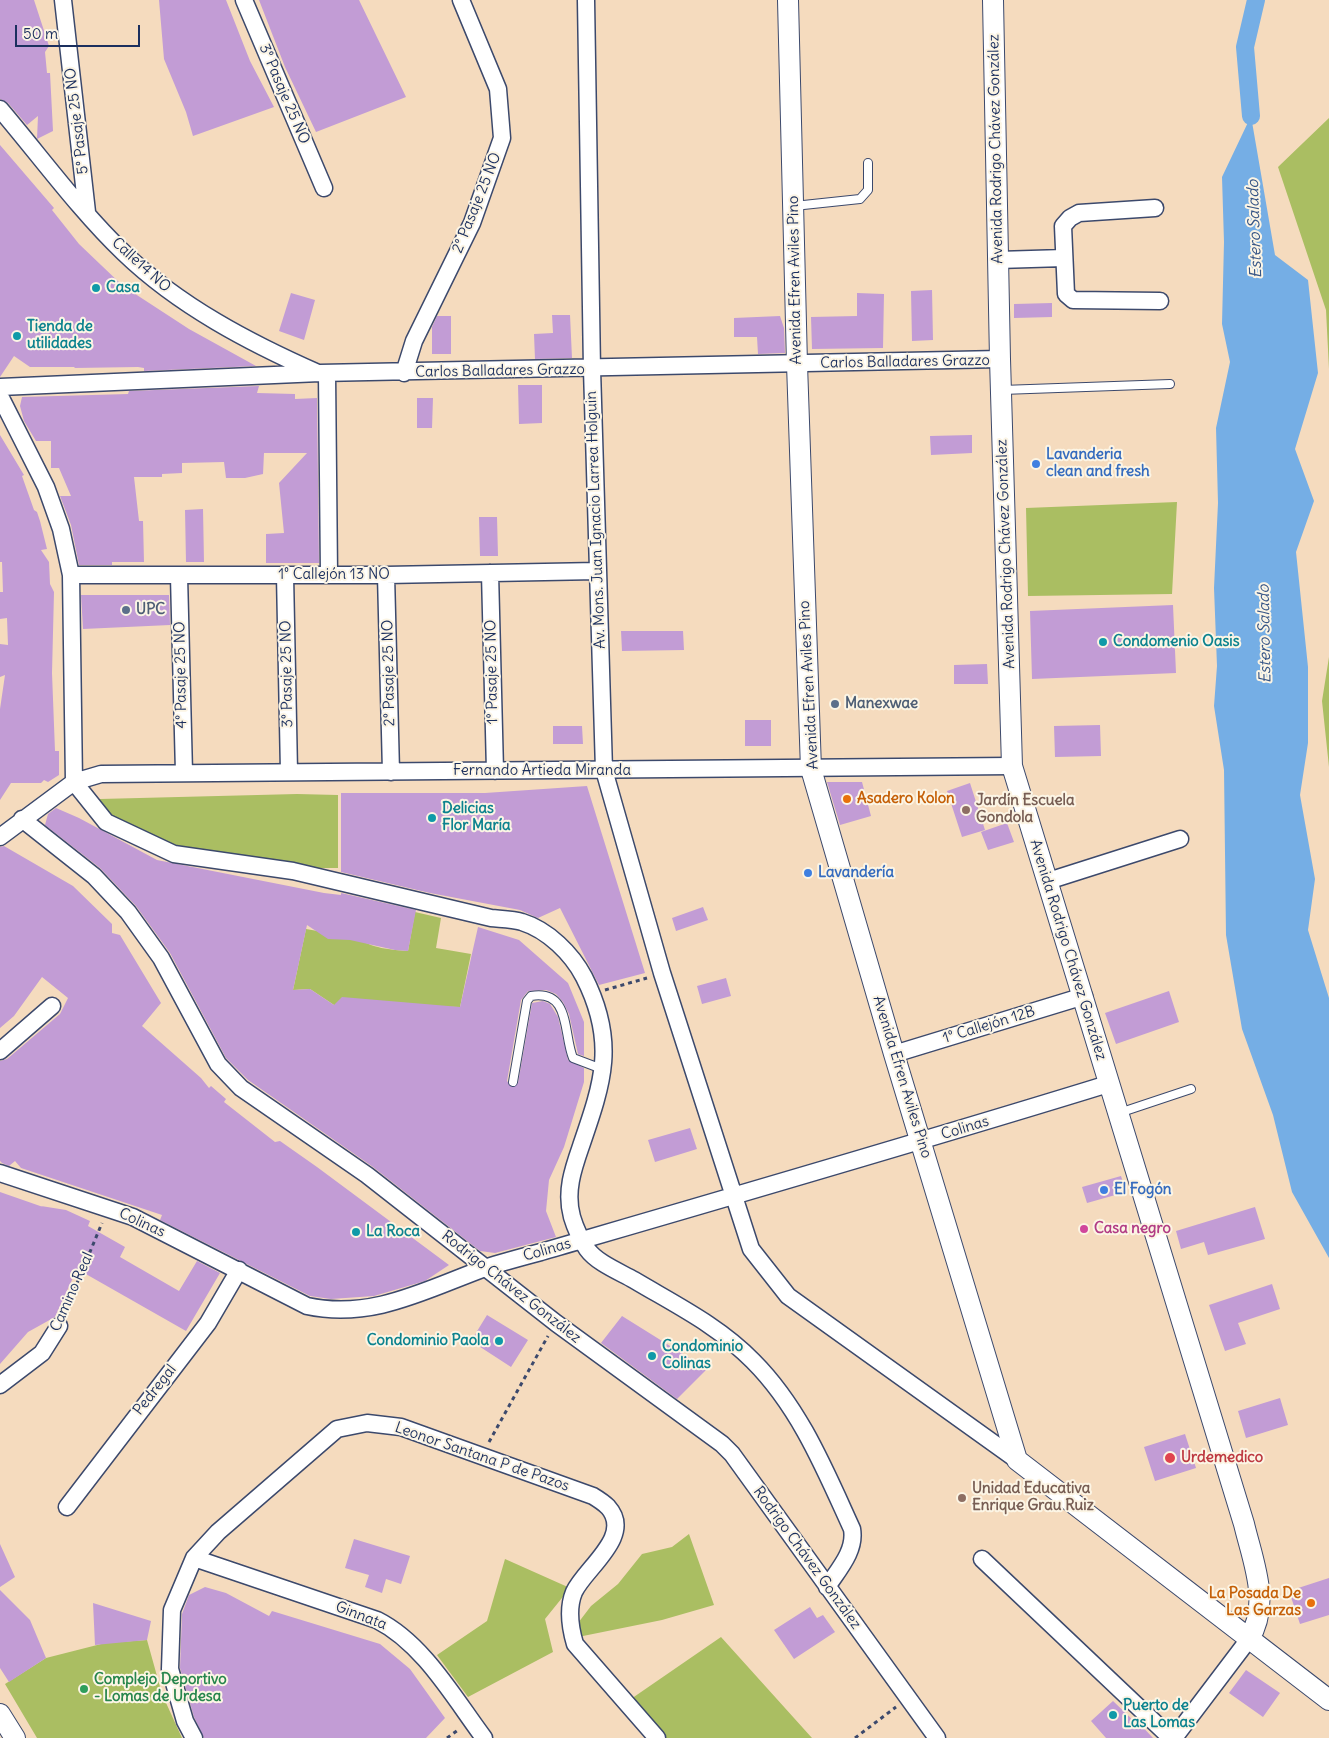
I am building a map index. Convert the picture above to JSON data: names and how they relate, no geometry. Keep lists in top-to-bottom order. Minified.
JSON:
{"streets":{"street":["3° Pasaje 25 NO","5° Pasaje 25 NO","Avenida Rodrigo Chávez González","2° Pasaje 25 NO","Calle14 NO","Avenida Efren Aviles Pino","Carlos Balladares Grazzo","Av. Mons. Juan Ignacio Larrea Holguin","1° Callejón 13 NO","1° Pasaje 25 NO","4° Pasaje 25 NO","Fernando Artieda Miranda","1° Callejón 12B","Colinas","Rodrigo Chávez González","Camino Real","Pedregal","Leonor Santana P de Pazos","Ginnata"]},"crossings":[["3° Pasaje 25 NO","1° Callejón 13 NO"],["3° Pasaje 25 NO","Fernando Artieda Miranda"],["5° Pasaje 25 NO","Calle14 NO"],["Avenida Rodrigo Chávez González","Carlos Balladares Grazzo"],["Avenida Rodrigo Chávez González","Fernando Artieda Miranda"],["Avenida Rodrigo Chávez González","1° Callejón 12B"],["Avenida Rodrigo Chávez González","Colinas"],["2° Pasaje 25 NO","Carlos Balladares Grazzo"],["2° Pasaje 25 NO","1° Callejón 13 NO"],["2° Pasaje 25 NO","Fernando Artieda Miranda"],["Calle14 NO","Carlos Balladares Grazzo"],["Avenida Efren Aviles Pino","Carlos Balladares Grazzo"],["Avenida Efren Aviles Pino","Av. Mons. Juan Ignacio Larrea Holguin"],["Avenida Efren Aviles Pino","Fernando Artieda Miranda"],["Avenida Efren Aviles Pino","1° Callejón 12B"],["Avenida Efren Aviles Pino","Colinas"],["Carlos Balladares Grazzo","Av. Mons. Juan Ignacio Larrea Holguin"],["Av. Mons. Juan Ignacio Larrea Holguin","1° Callejón 13 NO"],["Av. Mons. Juan Ignacio Larrea Holguin","Fernando Artieda Miranda"],["Av. Mons. Juan Ignacio Larrea Holguin","Colinas"],["1° Callejón 13 NO","1° Pasaje 25 NO"],["1° Callejón 13 NO","4° Pasaje 25 NO"],["1° Pasaje 25 NO","Fernando Artieda Miranda"],["4° Pasaje 25 NO","Fernando Artieda Miranda"],["Fernando Artieda Miranda","Rodrigo Chávez González"],["Colinas","Rodrigo Chávez González"],["Colinas","Camino Real"],["Colinas","Pedregal"],["Leonor Santana P de Pazos","Ginnata"]],"water":["Estero Salado"],"places":["Casa","Tienda de utilidades","Lavanderia clean and fresh","UPC","Condomenio Oasis","Manexwae","Asadero Kolon","Jardín Escuela Gondola","Delicias Flor María","Lavandería","El Fogón","Casa negro","La Roca","Condominio Paola","Condominio Colinas","Urdemedico","Unidad Educativa Enrique Grau Ruiz","La Posada De Las Garzas","Complejo Deportivo - Lomas de Urdesa","Puerto de Las Lomas"],"scale_bar":"50 m"}
